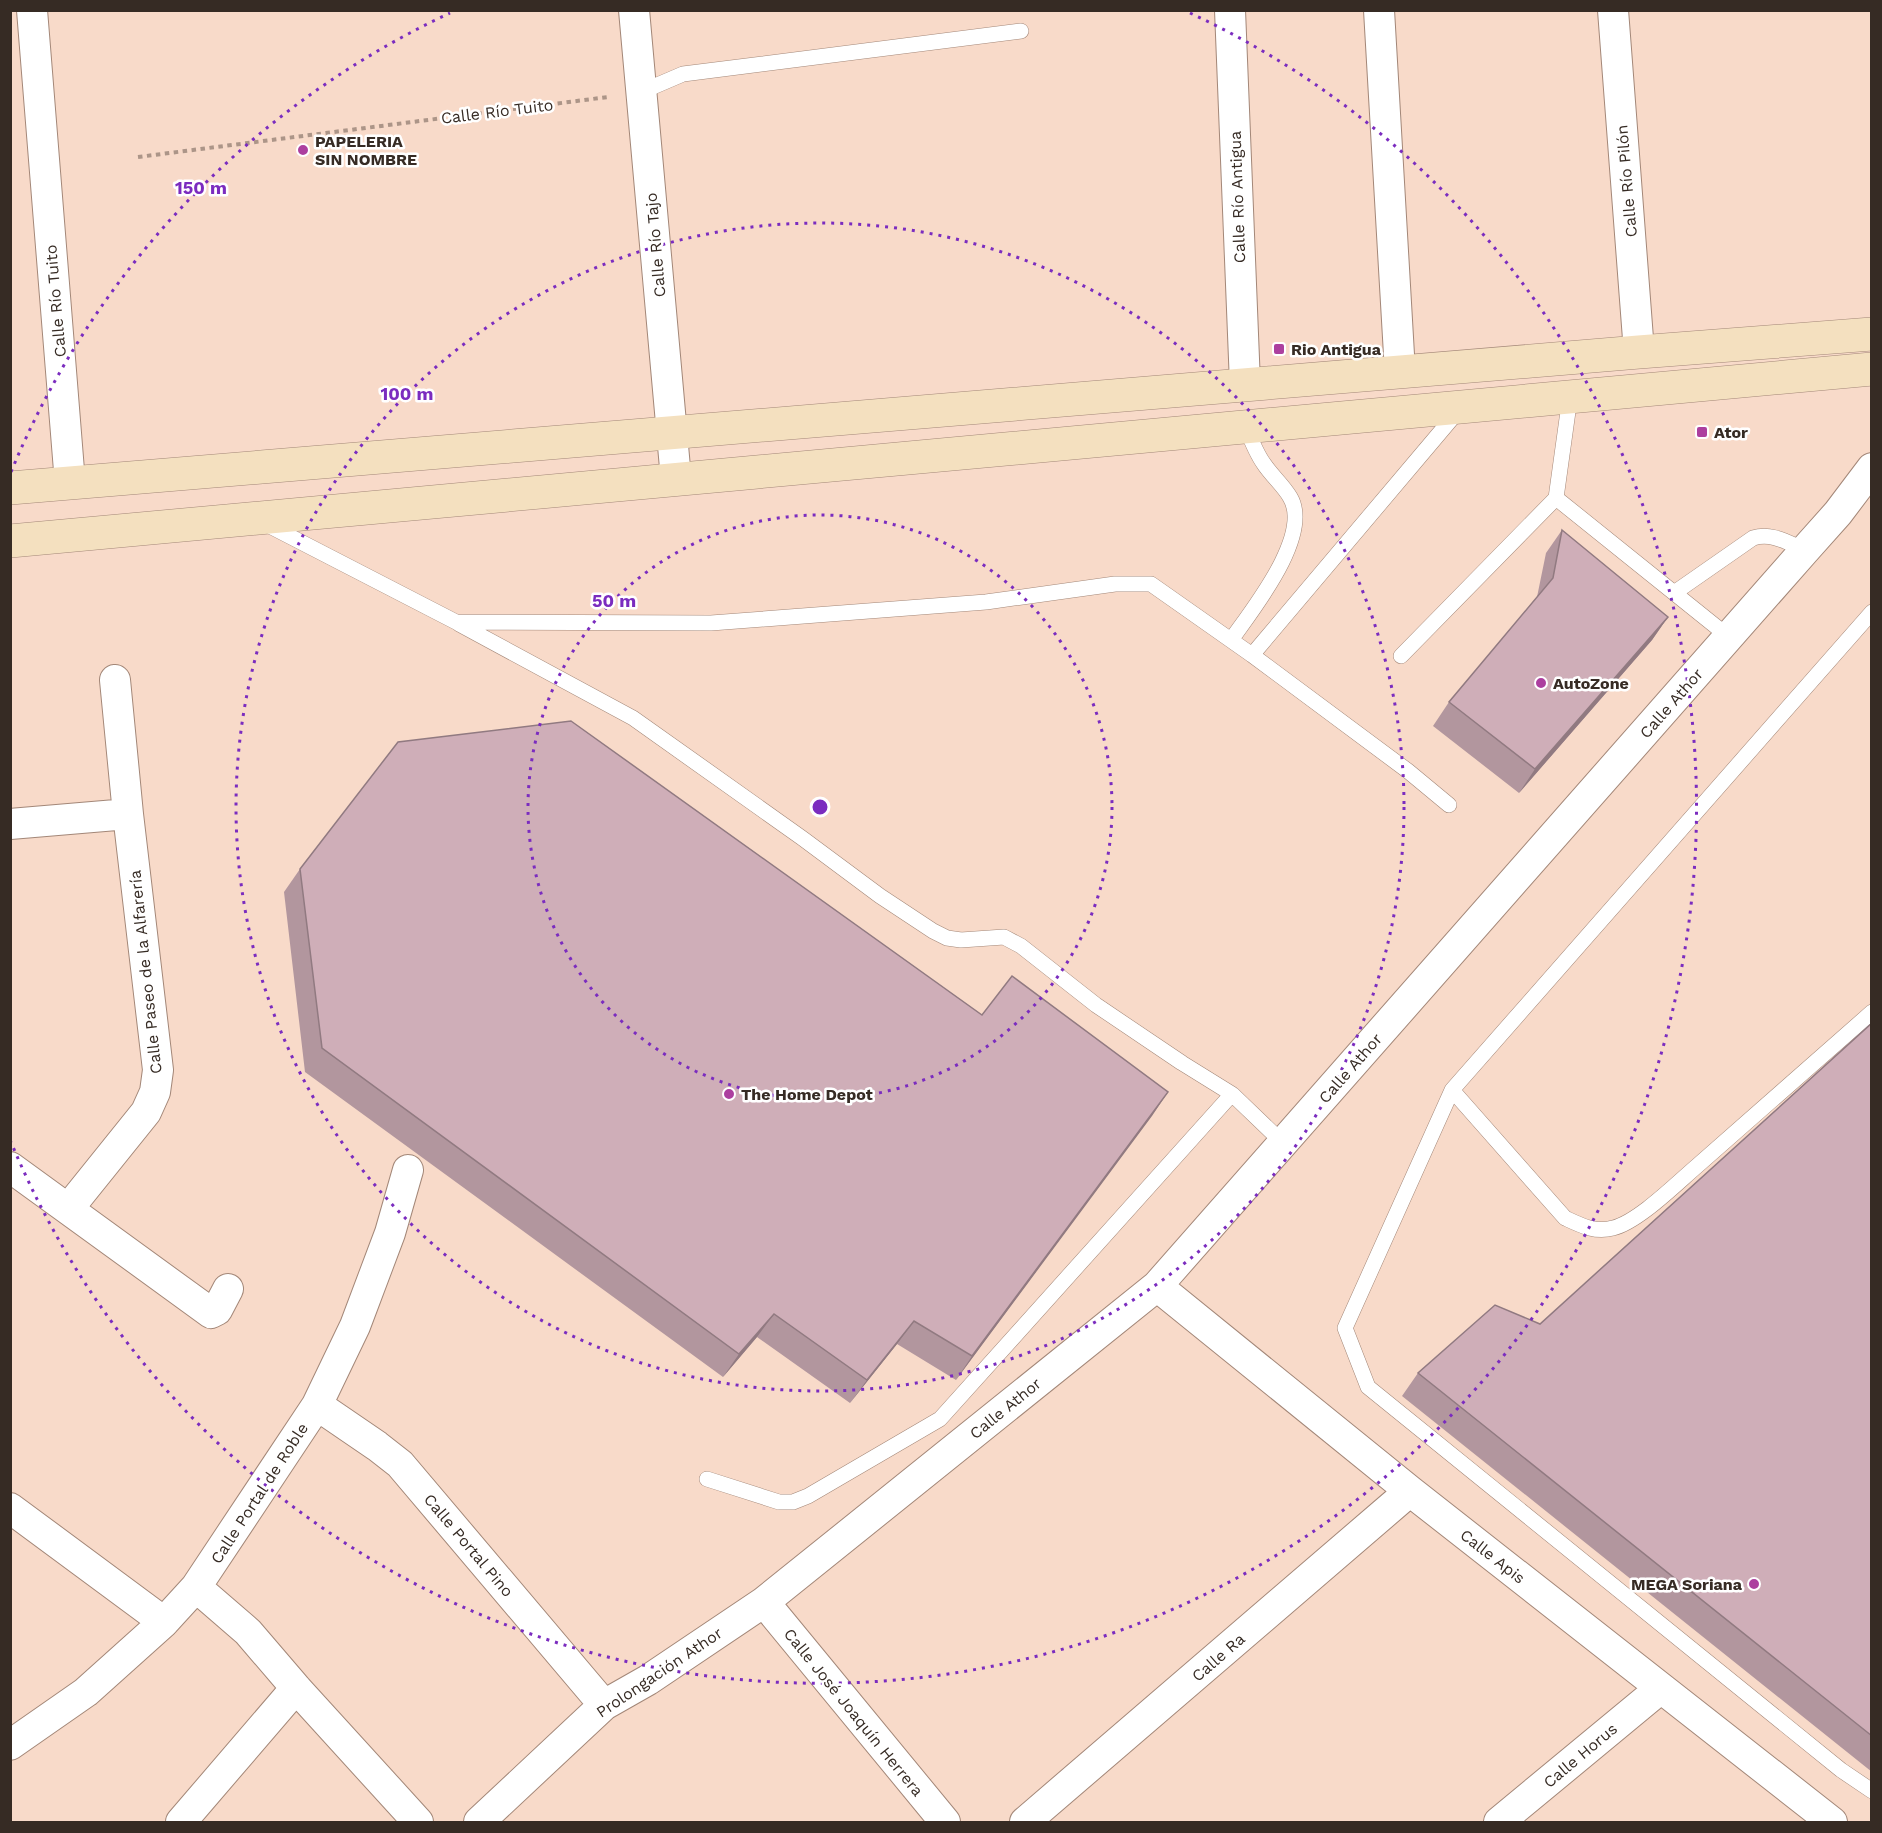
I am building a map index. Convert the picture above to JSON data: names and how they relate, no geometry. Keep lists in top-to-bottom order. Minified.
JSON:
{"streets":{"street":["Calle Río Tuito","Calle Río Pilón","Calle Río Antigua","Calle Río Tajo","Calle Athor","Calle Paseo de la Alfarería","Calle Portal de Roble","Calle Portal Pino","Calle Apis","Calle Ra","Prolongación Athor","Calle José Joaquín Herrera","Calle Horus"]},"crossings":[["Calle Río Tuito","Calle Río Tajo"],["Calle Athor","Calle Apis"],["Calle Athor","Prolongación Athor"],["Calle Athor","Calle José Joaquín Herrera"],["Calle Portal de Roble","Calle Portal Pino"],["Calle Portal Pino","Prolongación Athor"],["Calle Apis","Calle Ra"],["Calle Apis","Calle Horus"],["Prolongación Athor","Calle José Joaquín Herrera"]],"places":{"other":["PAPELERIA SIN NOMBRE","AutoZone","The Home Depot","MEGA Soriana"],"transit":["Rio Antigua","Ator"]},"rings":["150 m","100 m","50 m"]}
